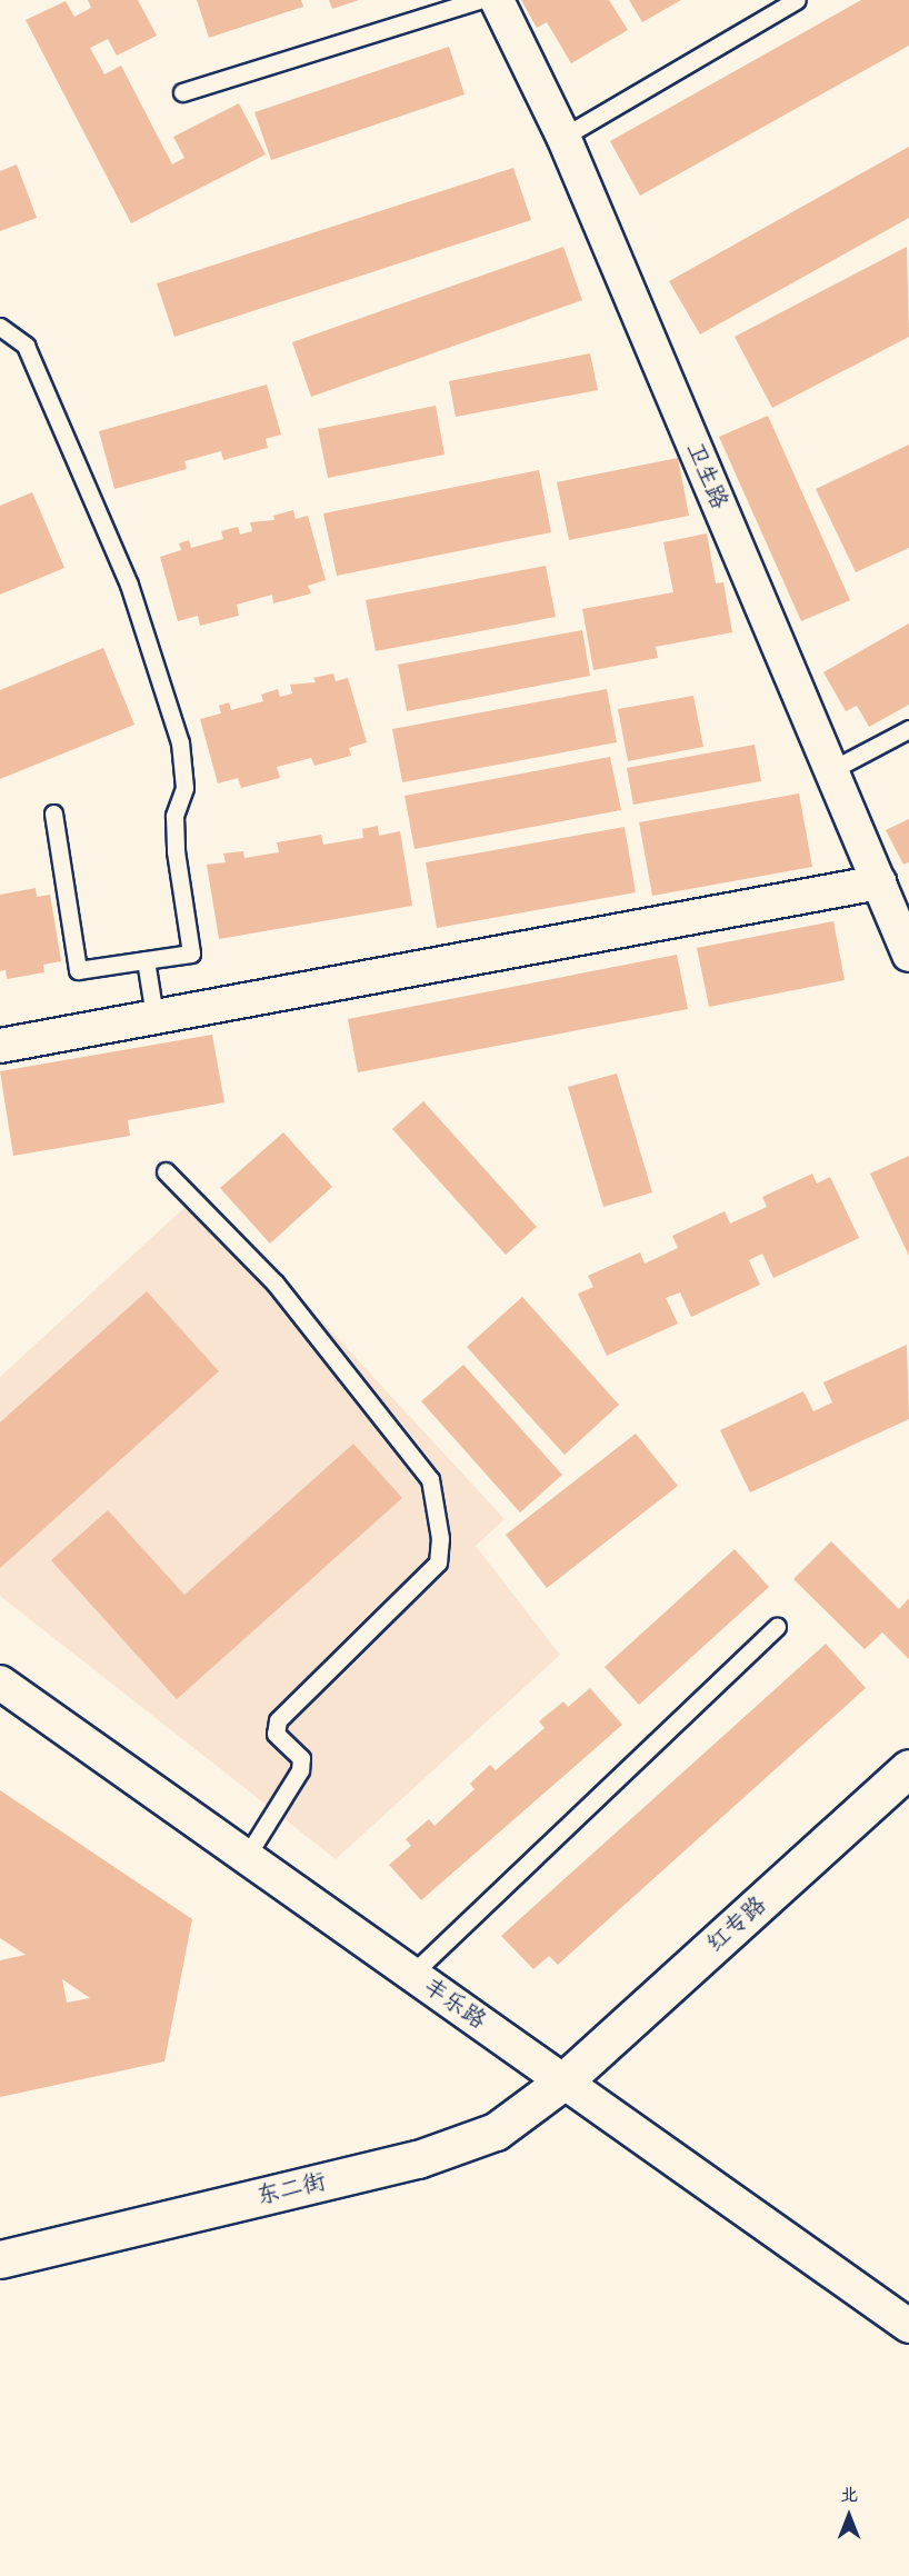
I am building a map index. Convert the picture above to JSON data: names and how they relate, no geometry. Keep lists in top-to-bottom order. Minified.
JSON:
{"streets":{"street":["卫生路","红专路","丰乐路","东二街"]},"crossings":[["红专路","丰乐路"],["红专路","东二街"],["丰乐路","东二街"]],"north":"top"}
